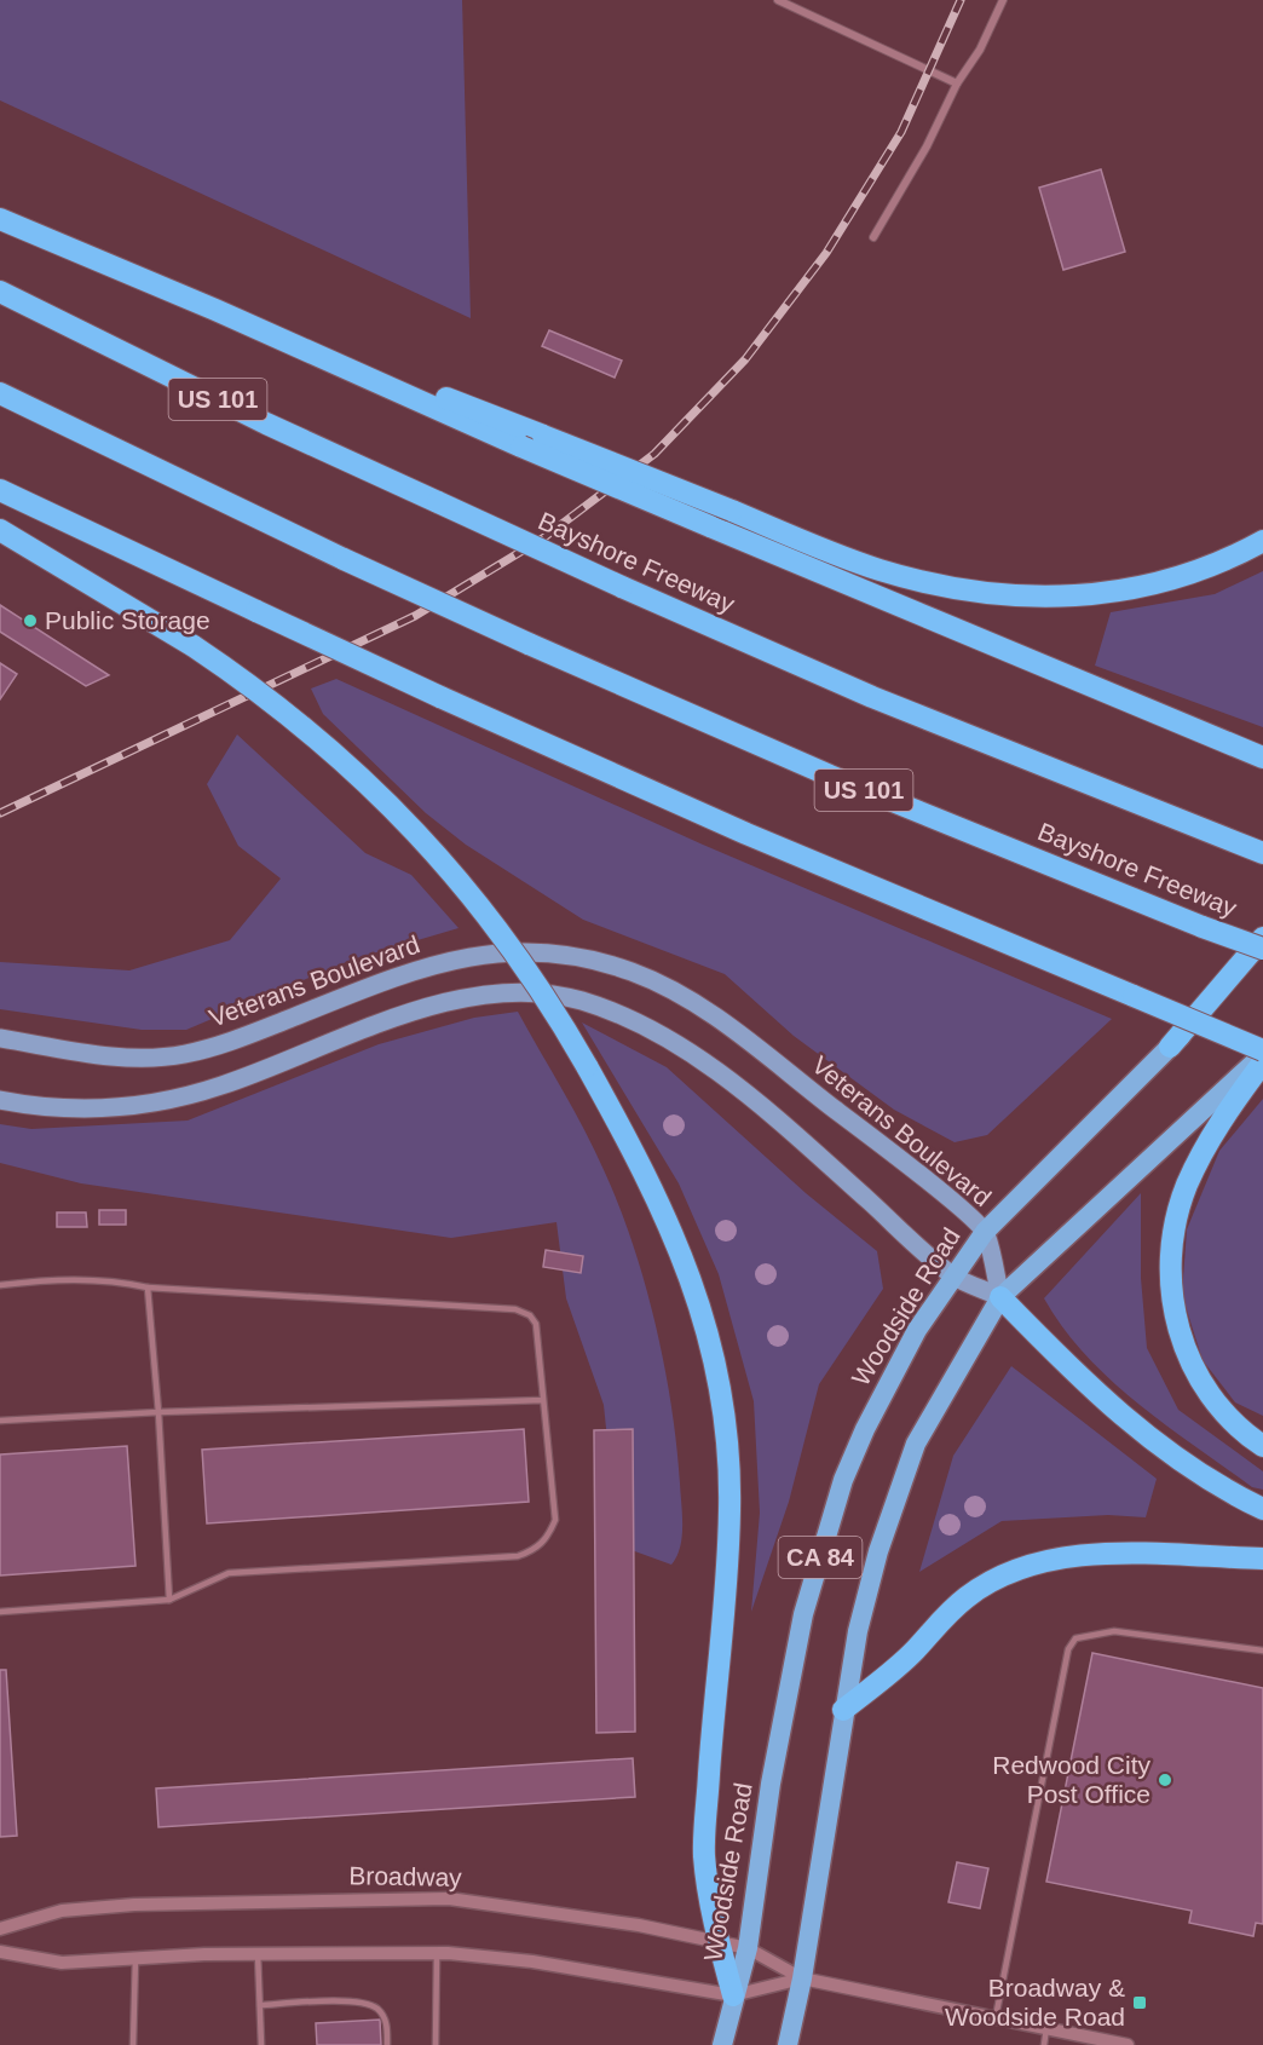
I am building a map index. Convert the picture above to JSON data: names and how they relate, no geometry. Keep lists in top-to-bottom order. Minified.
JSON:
{"streets":{"highway":["US 101","Bayshore Freeway","Woodside Road","CA 84"],"main road":["Veterans Boulevard"],"street":["Broadway"]},"crossings":[["Veterans Boulevard","Woodside Road"],["Woodside Road","Broadway"]],"places":{"other":["Public Storage","Redwood City Post Office"],"transit":["Broadway & Woodside Road"]}}
